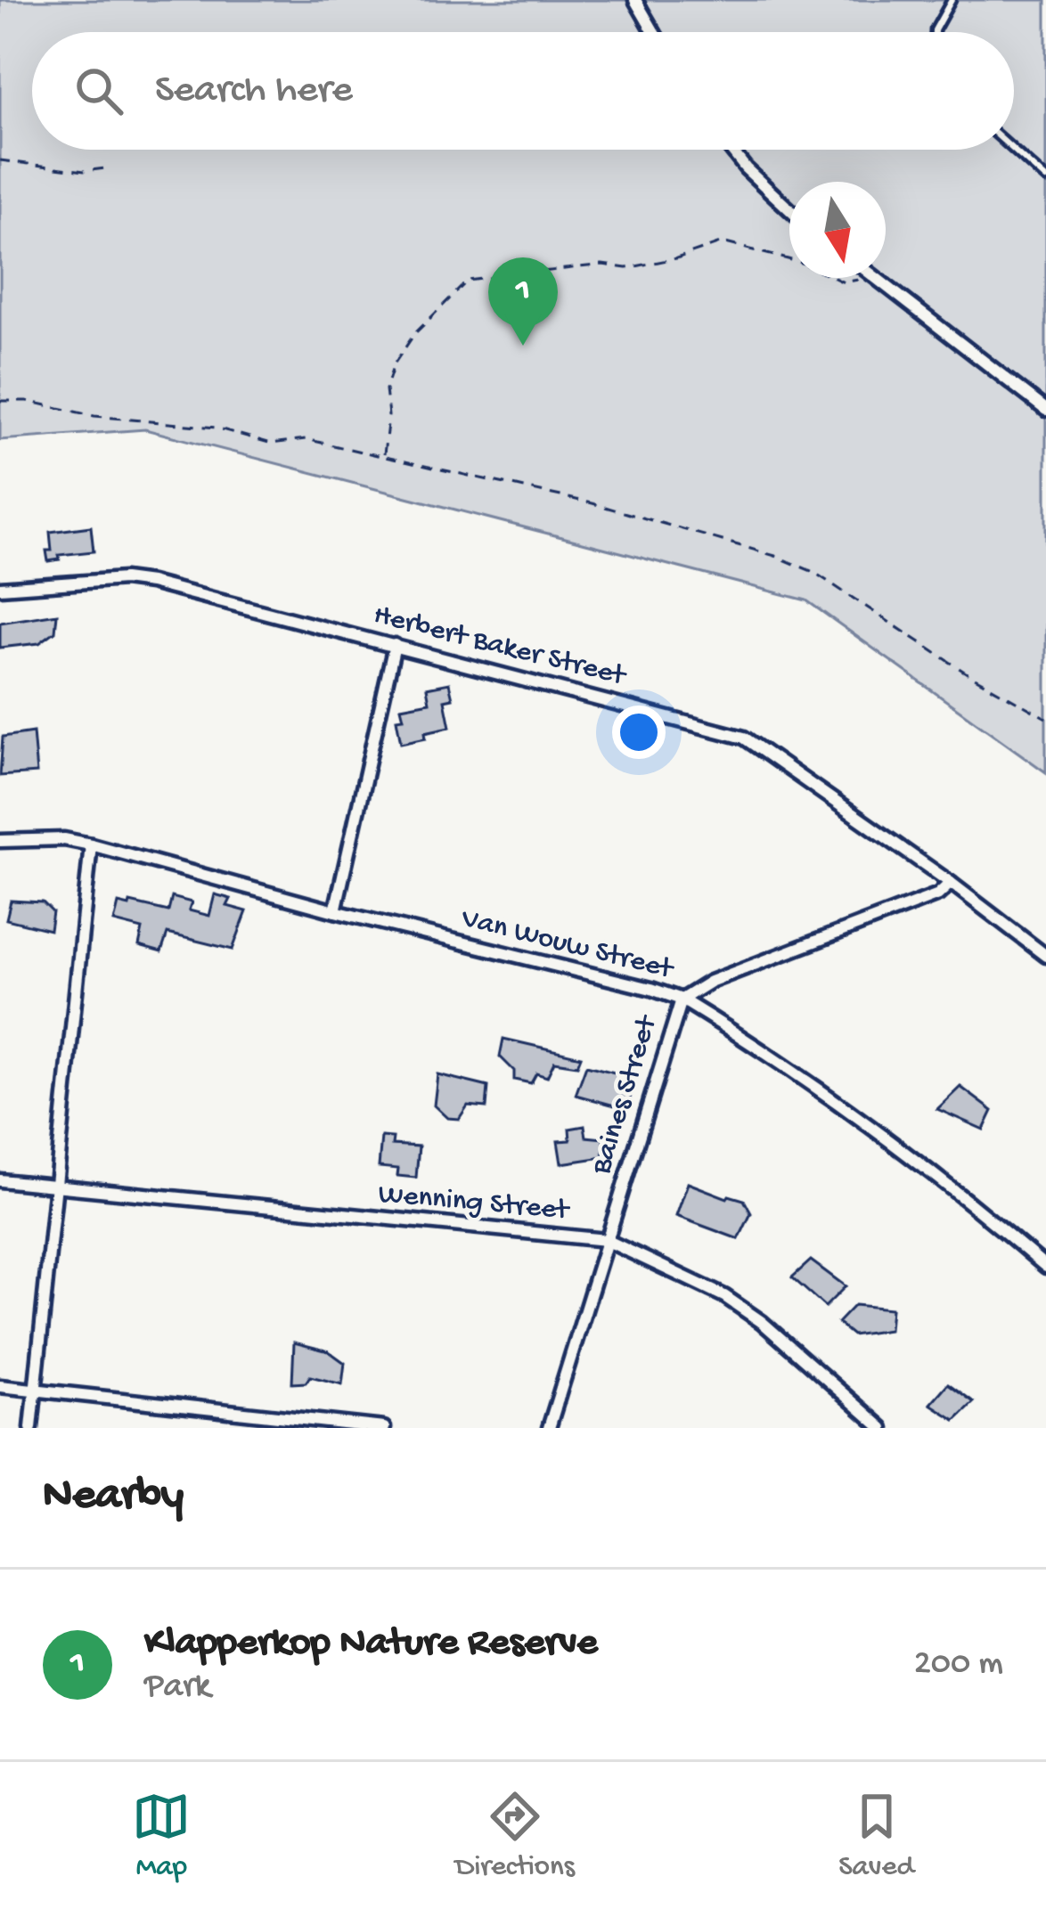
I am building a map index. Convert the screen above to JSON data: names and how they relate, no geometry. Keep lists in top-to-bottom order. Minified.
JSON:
{"streets":{"street":["Herbert Baker Street","Van Wouw Street","Baines Street","Wenning Street"]},"crossings":[["Herbert Baker Street","Baines Street"],["Van Wouw Street","Baines Street"],["Baines Street","Wenning Street"]],"north":"bottom","page":{"search":"Search here","pins":"1","heading":"Nearby","list":[{"mark":"1","name":"Klapperkop Nature Reserve","note":"Park","value":"200 m"}],"nav":["Map","Directions","Saved"]}}
